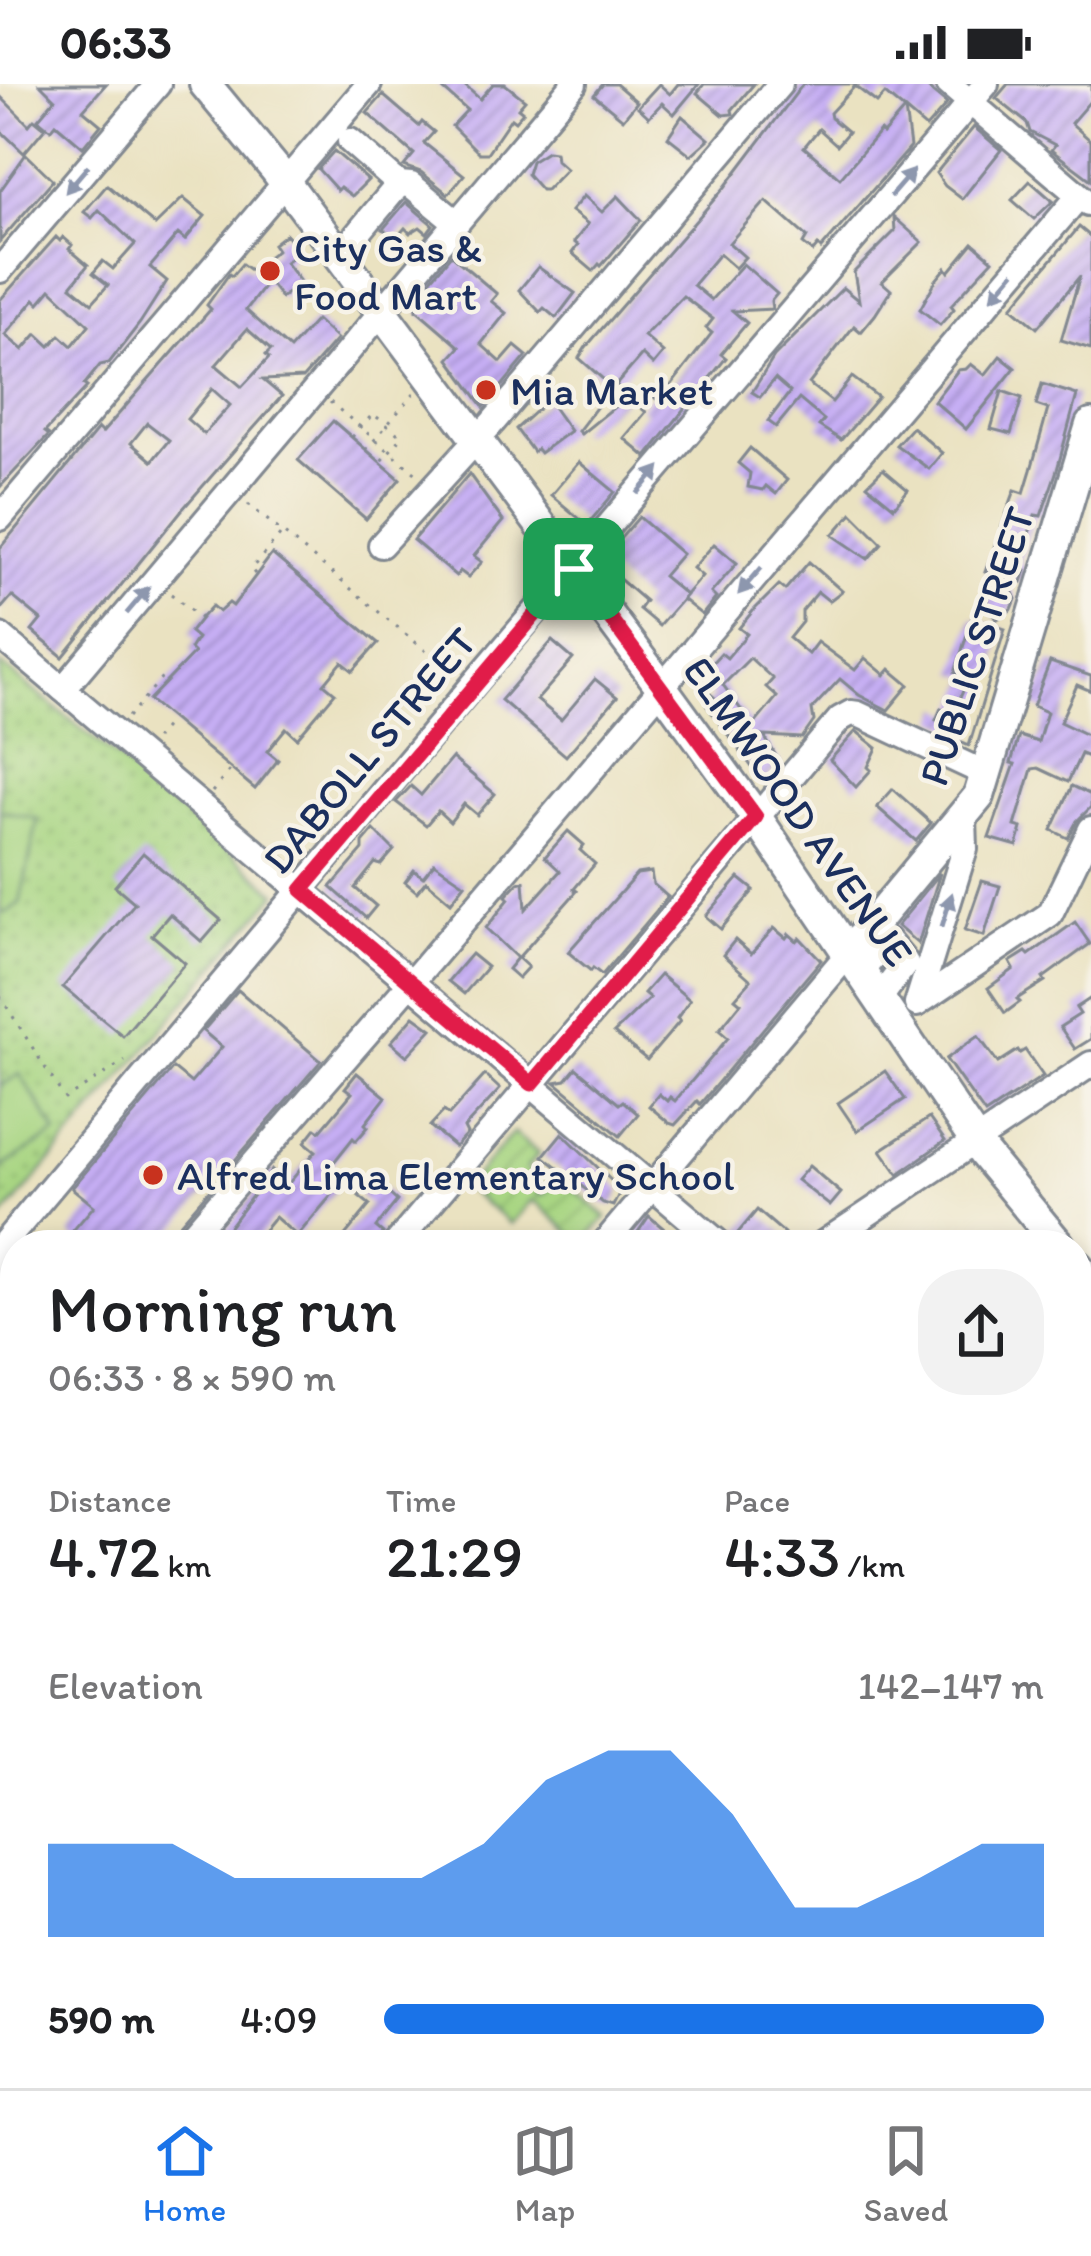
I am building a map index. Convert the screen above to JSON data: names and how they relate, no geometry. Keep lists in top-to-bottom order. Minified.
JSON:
{"streets":{"main road":["PUBLIC STREET","ELMWOOD AVENUE"],"street":["DABOLL STREET"]},"crossings":[["PUBLIC STREET","ELMWOOD AVENUE"],["DABOLL STREET","ELMWOOD AVENUE"]],"places":["City Gas & Food Mart","Mia Market","Alfred Lima Elementary School"],"page":{"status":"06:33","heading":["Morning run","06:33 · 8 × 590 m"],"stats":[["Distance","4.72 km"],["Time","21:29"],["Pace","4:33 /km"]],"chart":["Elevation","142–147 m"],"list":[{"name":"590 m","note":"4:09"}],"tabs":["Home","Map","Saved"]}}
